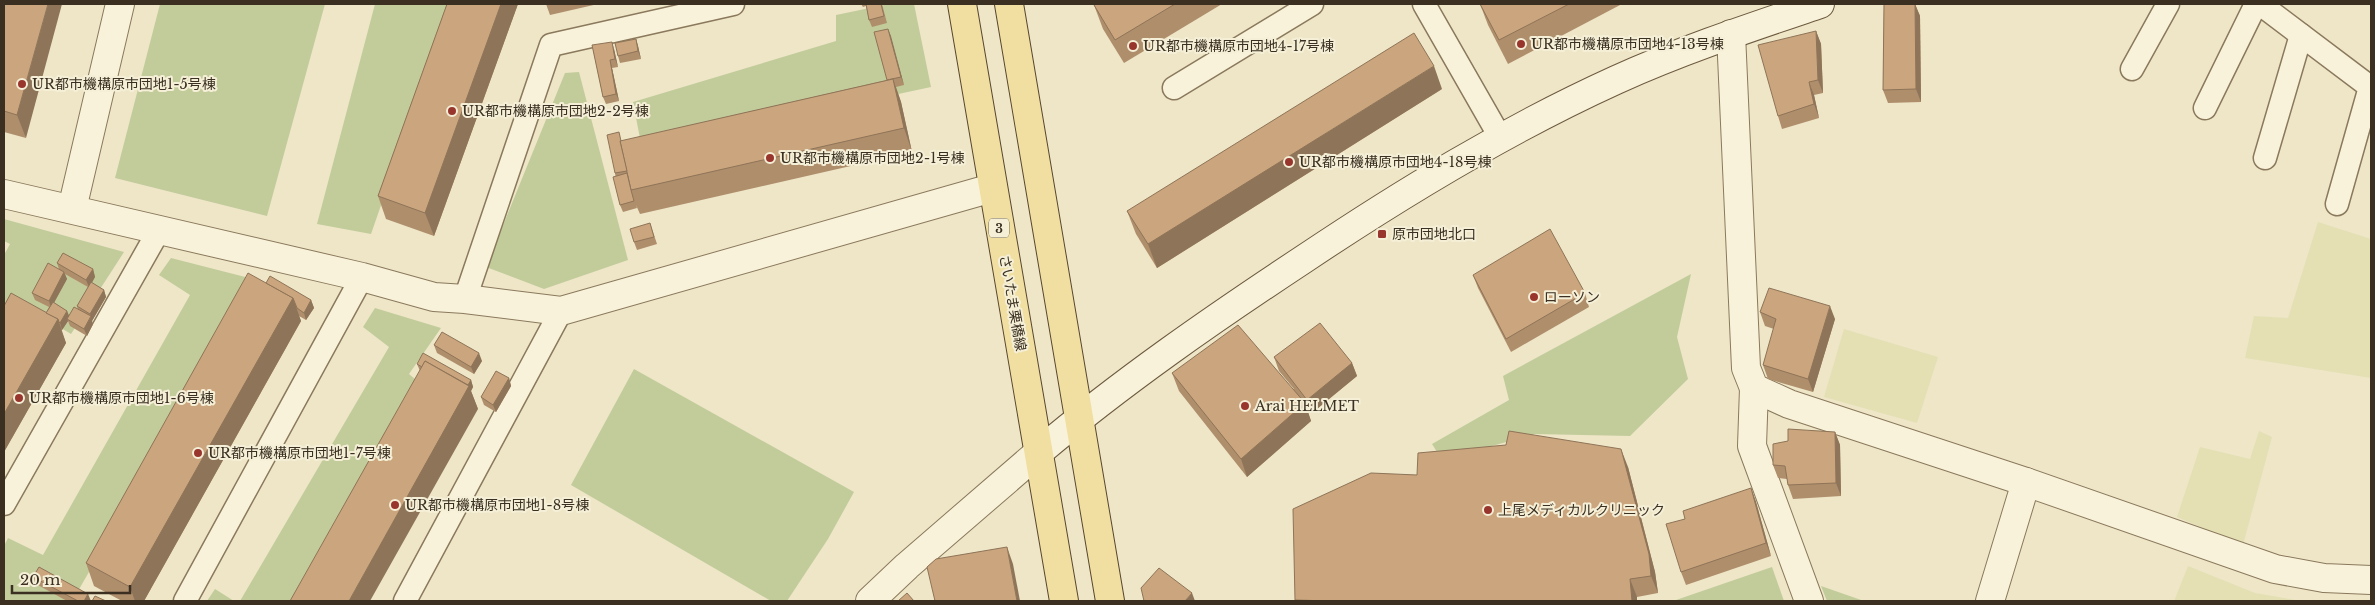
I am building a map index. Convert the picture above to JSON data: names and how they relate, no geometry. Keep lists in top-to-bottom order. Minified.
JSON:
{"streets":{"main road":["3","さいたま栗橋線"]},"places":{"other":["UR都市機構原市団地4-13号棟","UR都市機構原市団地4-17号棟","UR都市機構原市団地1-5号棟","UR都市機構原市団地2-2号棟","UR都市機構原市団地2-1号棟","UR都市機構原市団地4-18号棟","ローソン","UR都市機構原市団地1-6号棟","Arai HELMET","UR都市機構原市団地1-7号棟","UR都市機構原市団地1-8号棟","上尾メディカルクリニック"],"transit":["原市団地北口"]},"scale_bar":"20 m"}
